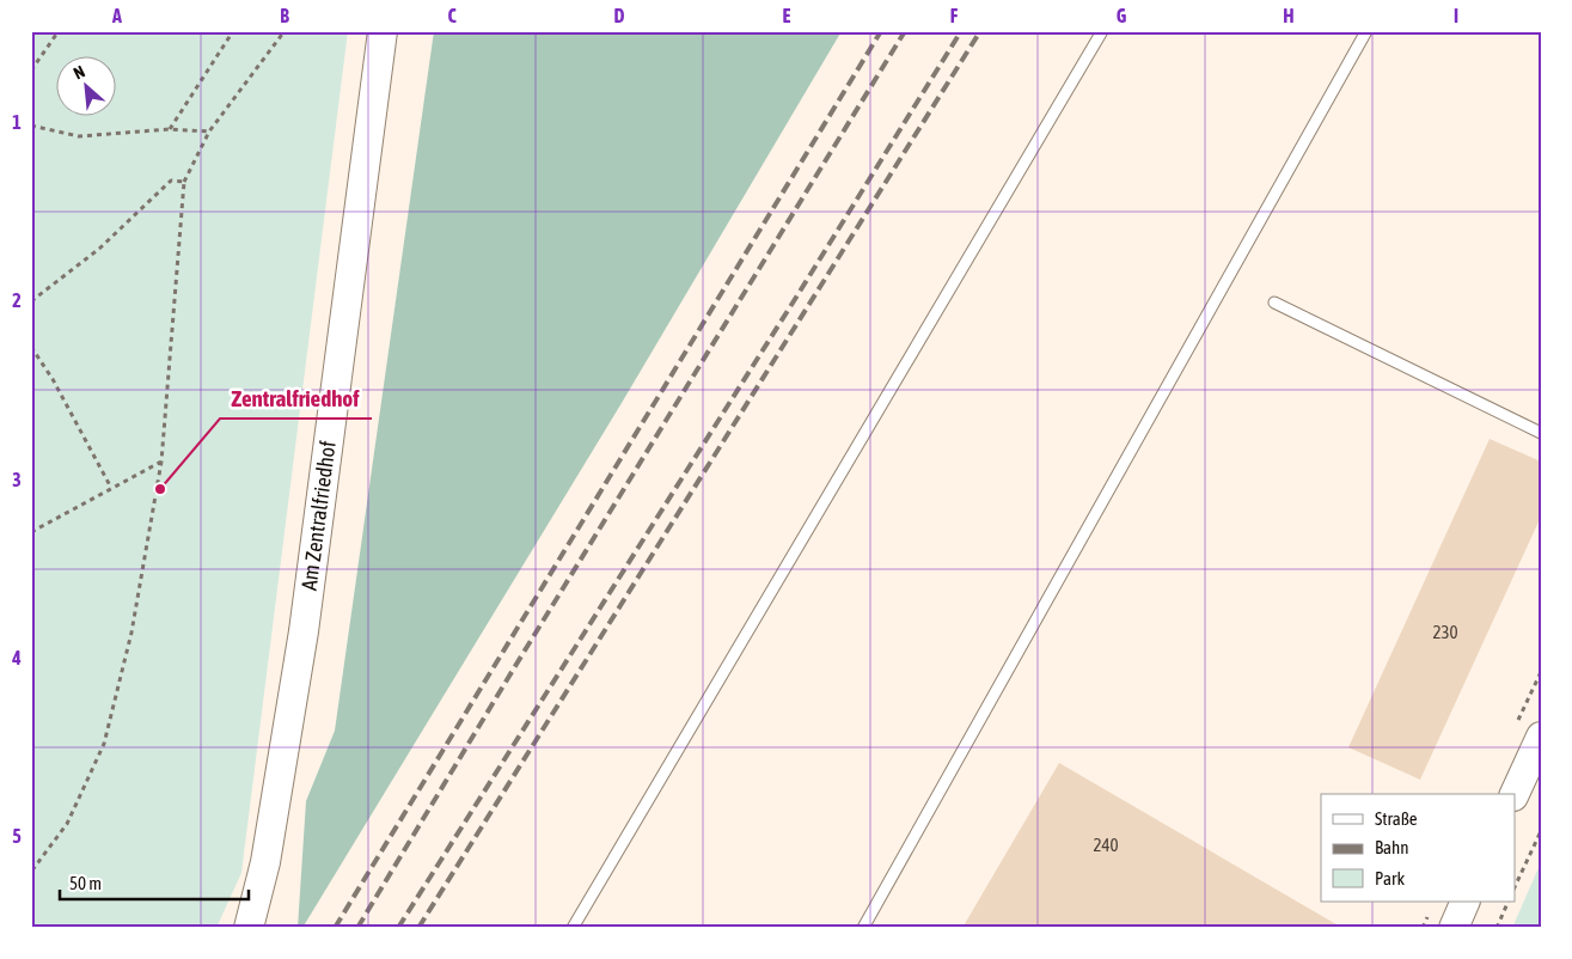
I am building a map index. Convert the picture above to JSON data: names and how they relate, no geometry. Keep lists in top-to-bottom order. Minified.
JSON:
{"streets":{"street":["Am Zentralfriedhof"]},"places":["Zentralfriedhof"],"house_numbers":["230","240"],"legend":["Straße","Bahn","Park"],"scale_bar":"50 m","north":"top left","grid":{"columns":["A","B","C","D","E","F","G","H","I"],"rows":["1","2","3","4","5"]}}
